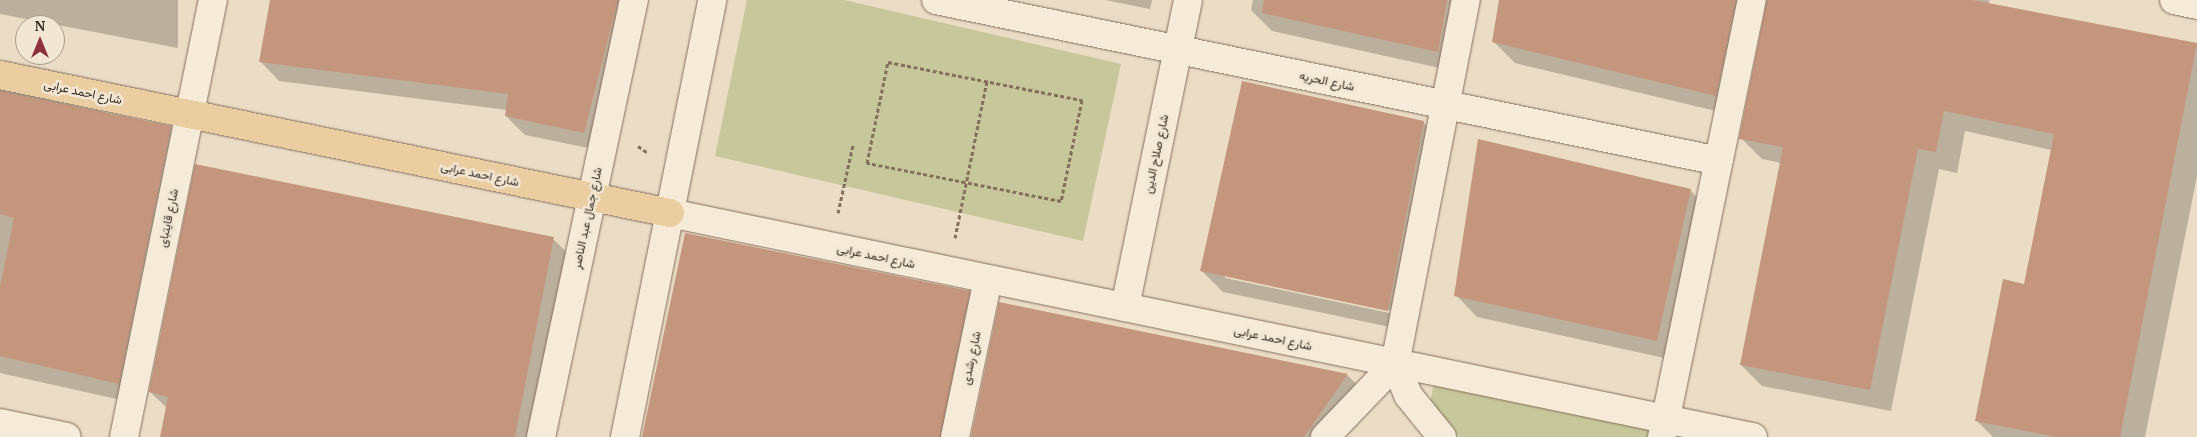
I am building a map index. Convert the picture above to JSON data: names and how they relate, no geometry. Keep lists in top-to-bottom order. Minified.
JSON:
{"streets":{"main road":["شارع احمد عرابى"],"street":["شارع الحريه","شارع صلاح الدين","شارع قايتباى","شارع جمال عبد الناصر","شارع رشدى"]},"crossings":[["شارع الحريه","شارع صلاح الدين"],["شارع احمد عرابى","شارع صلاح الدين"],["شارع احمد عرابى","شارع قايتباى"],["شارع احمد عرابى","شارع جمال عبد الناصر"],["شارع احمد عرابى","شارع رشدى"]],"north":"top"}
